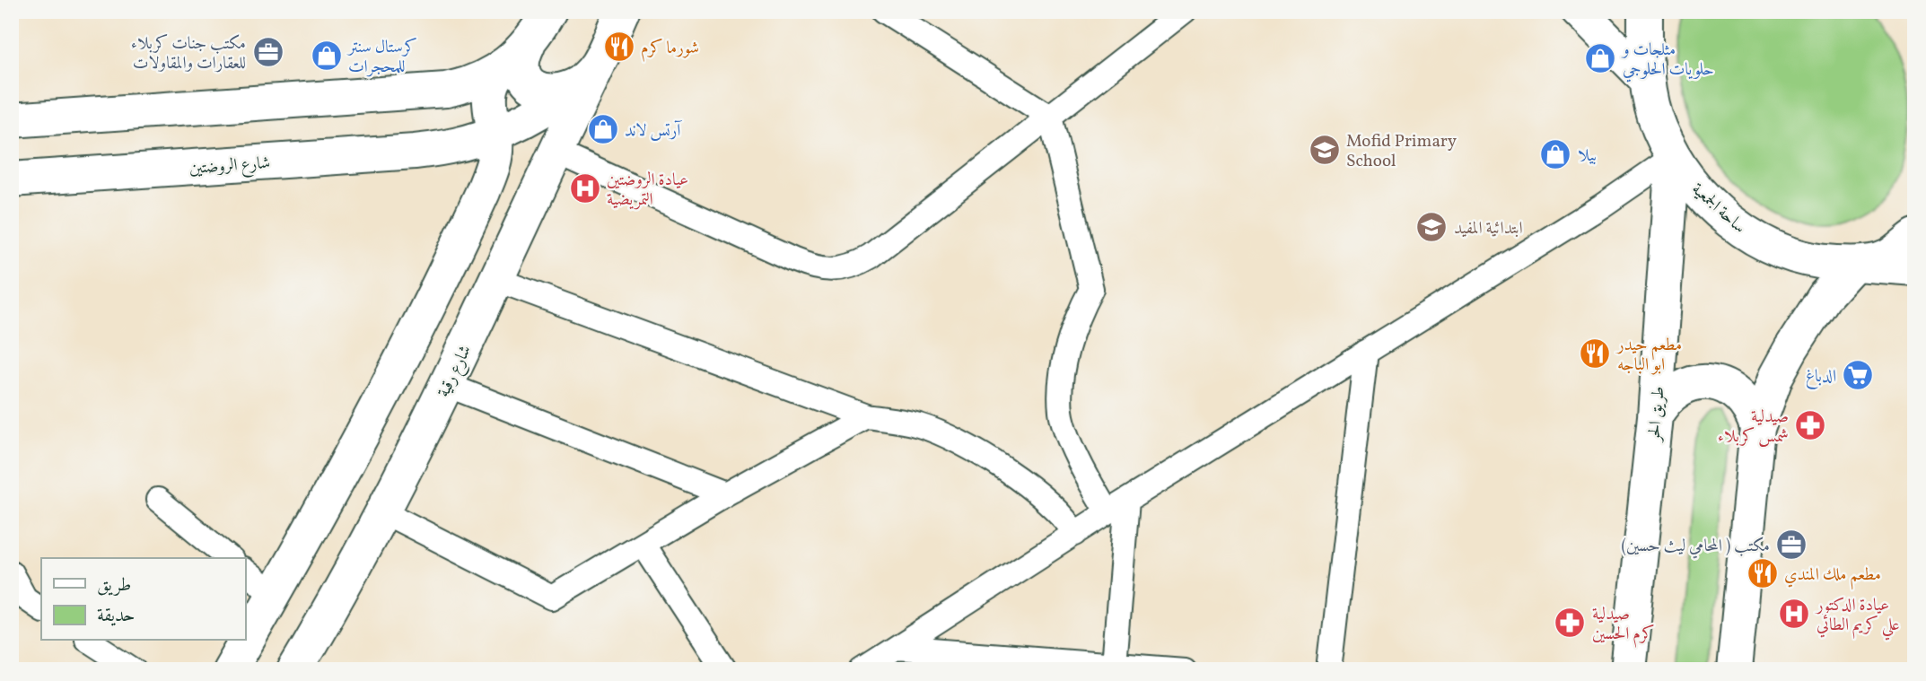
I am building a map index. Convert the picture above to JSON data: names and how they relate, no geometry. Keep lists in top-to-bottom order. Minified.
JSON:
{"streets":{"main road":["شارع الروضتين","ساحة الجمعية","شارع رقية","طريق الحر"]},"crossings":[["شارع الروضتين","شارع رقية"],["ساحة الجمعية","طريق الحر"]],"places":{"restaurant":["شورما كرم","مطعم حيدر ابو الباجه","مطعم ملك المندي"],"office":["مكتب جنات كربلاء للعقارات والمقاولات","مكتب ( المحامي ليث حسين)"],"shop":["كرستال سنتر للمحجرات","مثلجات و حلويات الحلوجي","آرتس لاند","بيلا"],"school or university":["Mofid Primary School","ابتدائية المفيد"],"hospital":["عيادة الروضتين التمريضية","عيادة الدكتور علي كريم الطائي"],"supermarket":["الدباغ"],"pharmacy":["صيدلية شمس كربلاء","صيدلية كرم الحسين"]},"legend":["طريق","حديقة"]}
